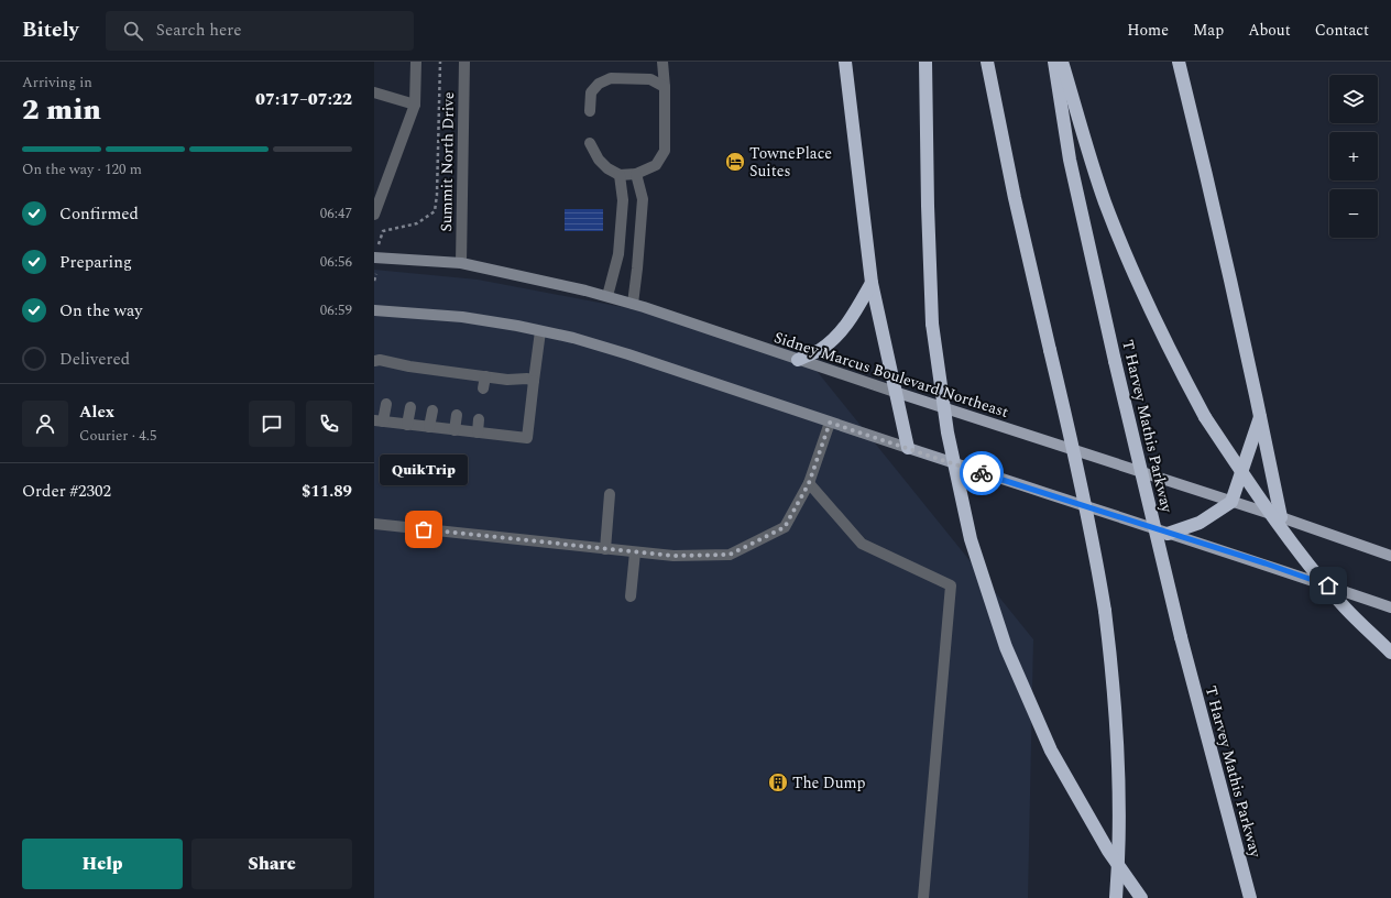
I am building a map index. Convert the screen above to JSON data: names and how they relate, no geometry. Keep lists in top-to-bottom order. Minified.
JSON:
{"streets":{"highway":["T Harvey Mathis Parkway"],"main road":["Sidney Marcus Boulevard Northeast"],"street":["Summit North Drive"]},"crossings":[["Summit North Drive","Sidney Marcus Boulevard Northeast"]],"places":{"hotel":["TownePlace Suites"],"other":["QuikTrip"],"building":["The Dump"]},"page":{"header":"Bitely","search":"Search here","nav":["Home","Map","About","Contact"],"heading":["2 min","Arriving in","07:17–07:22"],"panel":["Alex","Courier · 4.5","Order #2302","$11.89"],"map_buttons":["+","−"],"bar":"On the way · 120 m","list":[["Confirmed","06:47"],["Preparing","06:56"],["On the way","06:59"],"Delivered"],"bubble":"QuikTrip","buttons":["Help","Share"]}}
